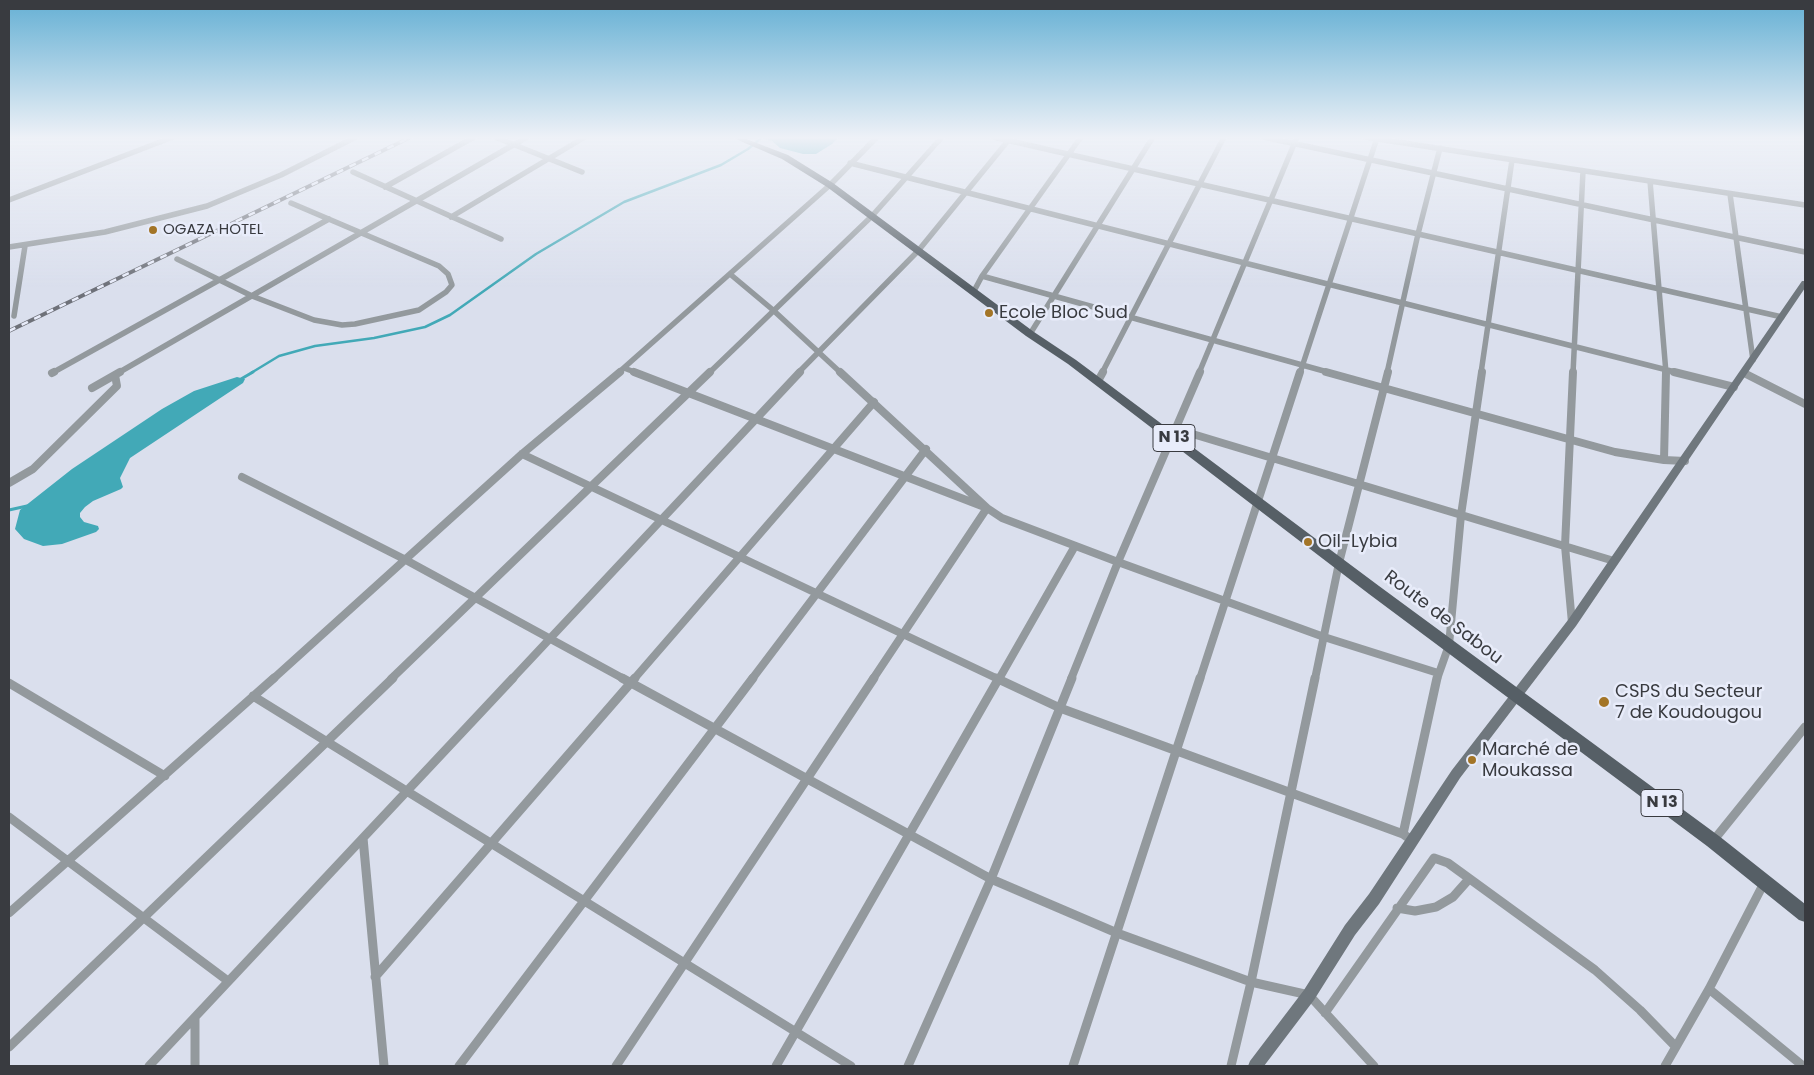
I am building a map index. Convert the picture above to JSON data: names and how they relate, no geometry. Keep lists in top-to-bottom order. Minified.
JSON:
{"streets":{"main road":["N 13","Route de Sabou"]},"places":["OGAZA HOTEL","Ecole Bloc Sud","Oil-Lybia","CSPS du Secteur 7 de Koudougou","Marché de Moukassa"]}
